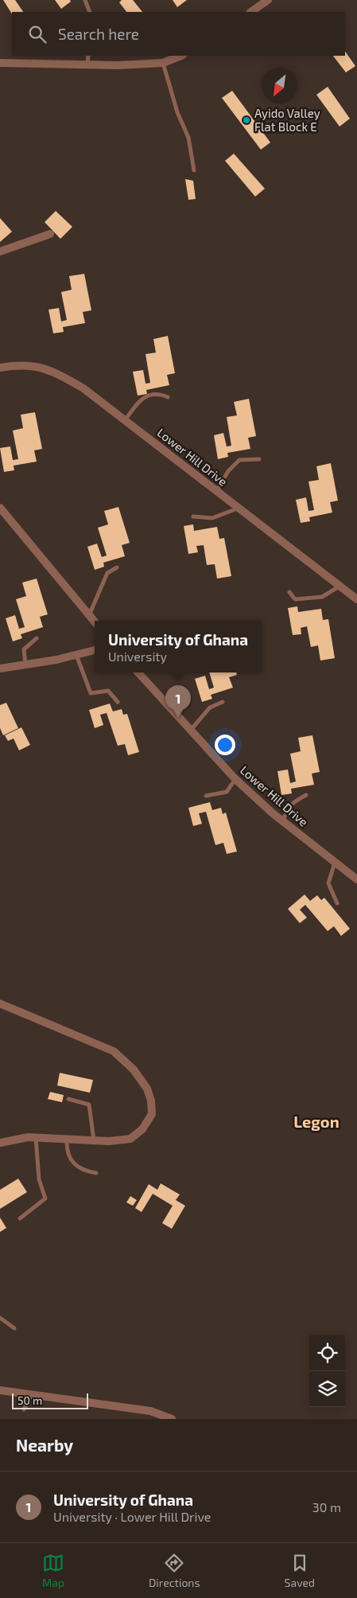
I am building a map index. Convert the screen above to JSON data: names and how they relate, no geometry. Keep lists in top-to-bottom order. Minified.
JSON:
{"streets":{"street":["Lower Hill Drive"]},"districts":["Legon"],"places":["Ayido Valley Flat Block E"],"scale_bar":"50 m","north":"bottom left","page":{"search":"Search here","popup":["University of Ghana","University"],"pins":"1","scale":"50 m","heading":"Nearby","list":[{"mark":"1","name":"University of Ghana","note":"University · Lower Hill Drive","value":"30 m"}],"nav":["Map","Directions","Saved"]}}
